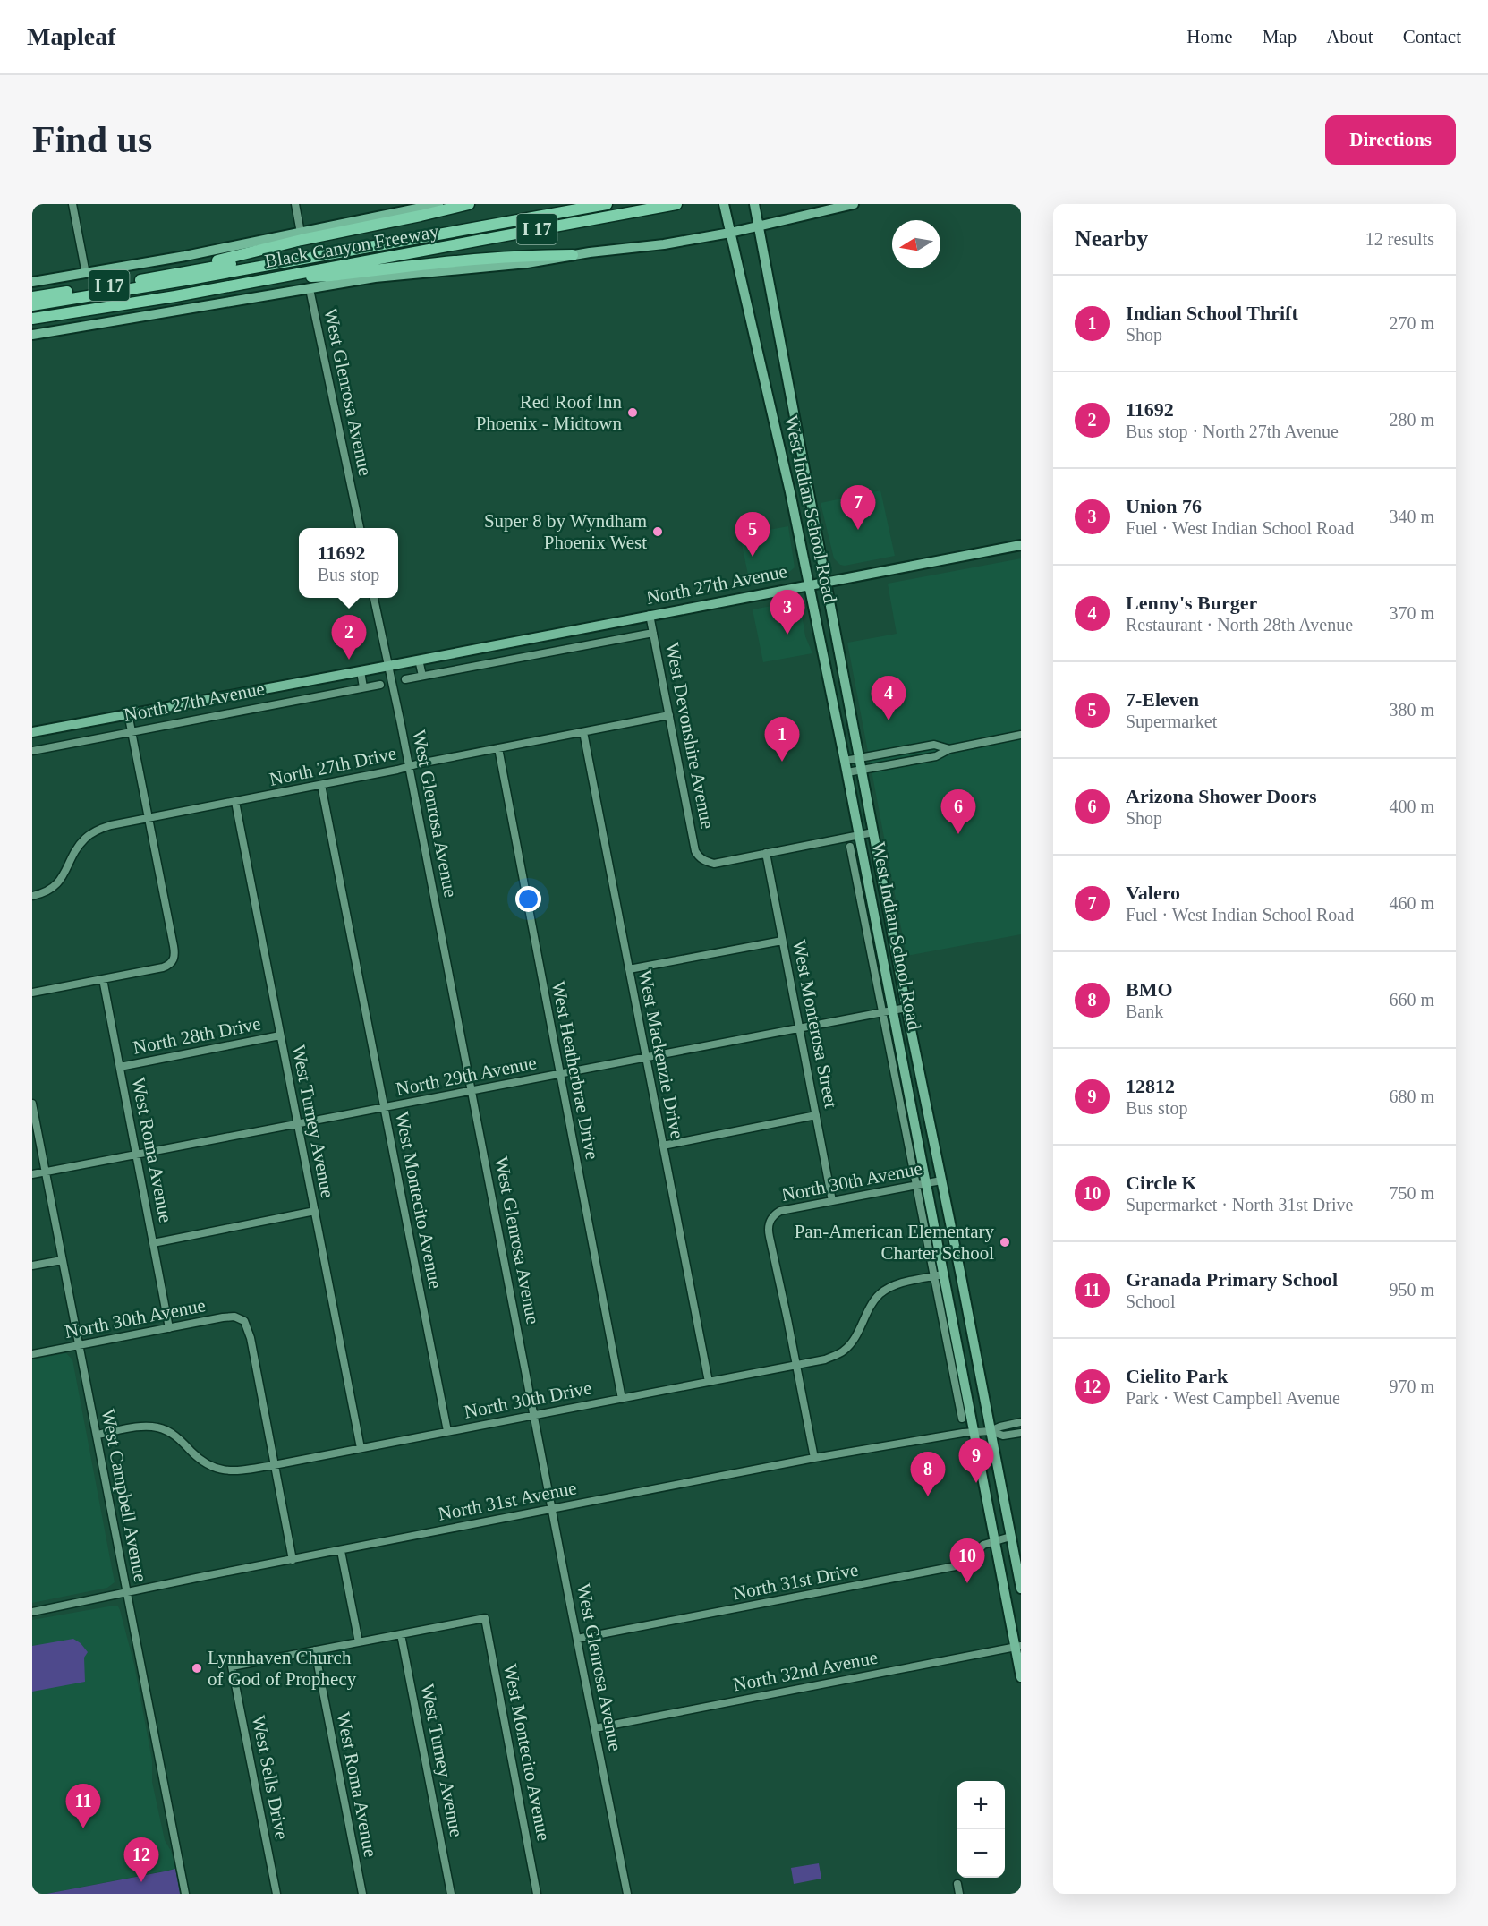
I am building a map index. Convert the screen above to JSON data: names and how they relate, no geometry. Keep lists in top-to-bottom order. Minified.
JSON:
{"streets":{"highway":["I 17","Black Canyon Freeway"],"main road":["West Indian School Road","North 27th Avenue"],"street":["West Glenrosa Avenue","West Devonshire Avenue","North 27th Drive","West Monterosa Street","North 28th Drive","West Mackenzie Drive","West Heatherbrae Drive","North 29th Avenue","West Turney Avenue","West Roma Avenue","North 30th Avenue","West Montecito Avenue","North 30th Drive","West Campbell Avenue","North 31st Avenue","North 31st Drive","North 32nd Avenue","West Sells Drive"]},"crossings":[["West Glenrosa Avenue","North 27th Avenue"],["West Glenrosa Avenue","North 27th Drive"],["West Glenrosa Avenue","North 29th Avenue"],["West Glenrosa Avenue","North 30th Drive"],["West Glenrosa Avenue","North 31st Avenue"],["West Glenrosa Avenue","North 31st Drive"],["West Glenrosa Avenue","North 32nd Avenue"],["West Indian School Road","North 27th Avenue"],["West Indian School Road","North 29th Avenue"],["West Indian School Road","North 30th Avenue"],["West Indian School Road","North 30th Drive"],["West Indian School Road","North 31st Avenue"],["West Indian School Road","North 31st Drive"],["West Indian School Road","North 32nd Avenue"],["North 27th Avenue","West Devonshire Avenue"],["West Devonshire Avenue","North 27th Drive"],["West Devonshire Avenue","West Monterosa Street"],["North 27th Drive","West Mackenzie Drive"],["North 27th Drive","West Heatherbrae Drive"],["North 27th Drive","West Turney Avenue"],["North 27th Drive","West Montecito Avenue"],["West Monterosa Street","North 29th Avenue"],["West Monterosa Street","North 30th Avenue"],["North 28th Drive","West Turney Avenue"],["North 28th Drive","West Roma Avenue"],["West Mackenzie Drive","North 29th Avenue"],["West Mackenzie Drive","North 30th Drive"],["West Heatherbrae Drive","North 29th Avenue"],["West Heatherbrae Drive","North 30th Drive"],["North 29th Avenue","West Turney Avenue"],["North 29th Avenue","West Roma Avenue"],["North 29th Avenue","West Montecito Avenue"],["North 29th Avenue","West Campbell Avenue"],["West Turney Avenue","West Montecito Avenue"],["West Turney Avenue","North 30th Drive"],["West Roma Avenue","North 30th Avenue"],["West Roma Avenue","West Sells Drive"],["North 30th Avenue","North 30th Drive"],["North 30th Avenue","West Campbell Avenue"],["West Montecito Avenue","North 30th Drive"],["North 30th Drive","West Campbell Avenue"],["West Campbell Avenue","North 31st Avenue"]],"places":["Red Roof Inn Phoenix - Midtown","Super 8 by Wyndham Phoenix West","Pan-American Elementary Charter School","Lynnhaven Church of God of Prophecy"],"north":"left","page":{"header":"Mapleaf","nav":["Home","Map","About","Contact"],"buttons":"Directions","title":"Find us","heading":["Nearby","12 results"],"list":[{"mark":"1","name":"Indian School Thrift","note":"Shop","value":"270 m"},{"mark":"2","name":"11692","note":"Bus stop · North 27th Avenue","value":"280 m"},{"mark":"3","name":"Union 76","note":"Fuel · West Indian School Road","value":"340 m"},{"mark":"4","name":"Lenny's Burger","note":"Restaurant · North 28th Avenue","value":"370 m"},{"mark":"5","name":"7-Eleven","note":"Supermarket","value":"380 m"},{"mark":"6","name":"Arizona Shower Doors","note":"Shop","value":"400 m"},{"mark":"7","name":"Valero","note":"Fuel · West Indian School Road","value":"460 m"},{"mark":"8","name":"BMO","note":"Bank","value":"660 m"},{"mark":"9","name":"12812","note":"Bus stop","value":"680 m"},{"mark":"10","name":"Circle K","note":"Supermarket · North 31st Drive","value":"750 m"},{"mark":"11","name":"Granada Primary School","note":"School","value":"950 m"},{"mark":"12","name":"Cielito Park","note":"Park · West Campbell Avenue","value":"970 m"}],"pins":["7","5","3","2","4","1","6","9","8","10","11","12"],"popup":["11692","Bus stop"],"map_buttons":["+","−"]}}
